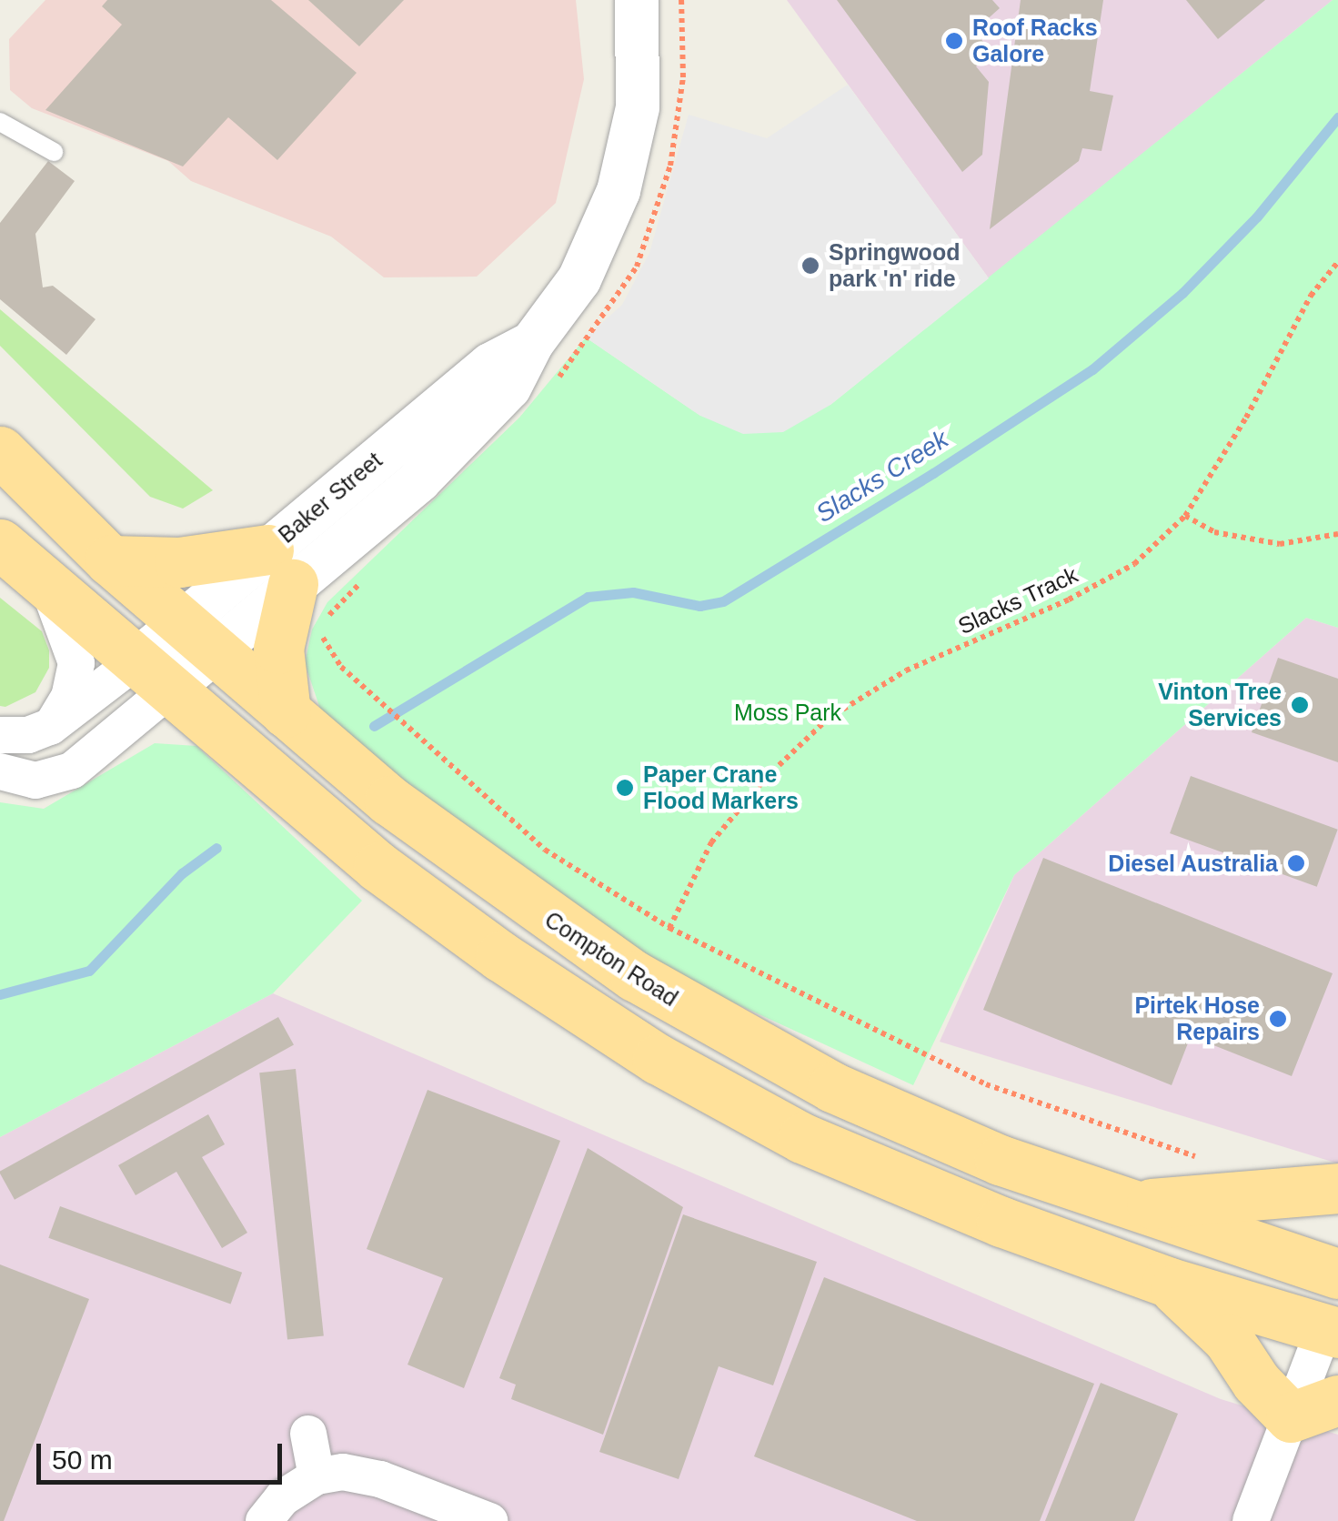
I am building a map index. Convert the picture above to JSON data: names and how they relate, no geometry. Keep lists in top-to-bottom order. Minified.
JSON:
{"streets":{"main road":["Compton Road"],"street":["Baker Street"],"path":["Slacks Track"]},"crossings":[["Baker Street","Compton Road"]],"water":["Slacks Creek"],"parks":["Moss Park"],"places":["Roof Racks Galore","Springwood park 'n' ride","Vinton Tree Services","Paper Crane Flood Markers","Diesel Australia","Pirtek Hose Repairs"],"scale_bar":"50 m"}
